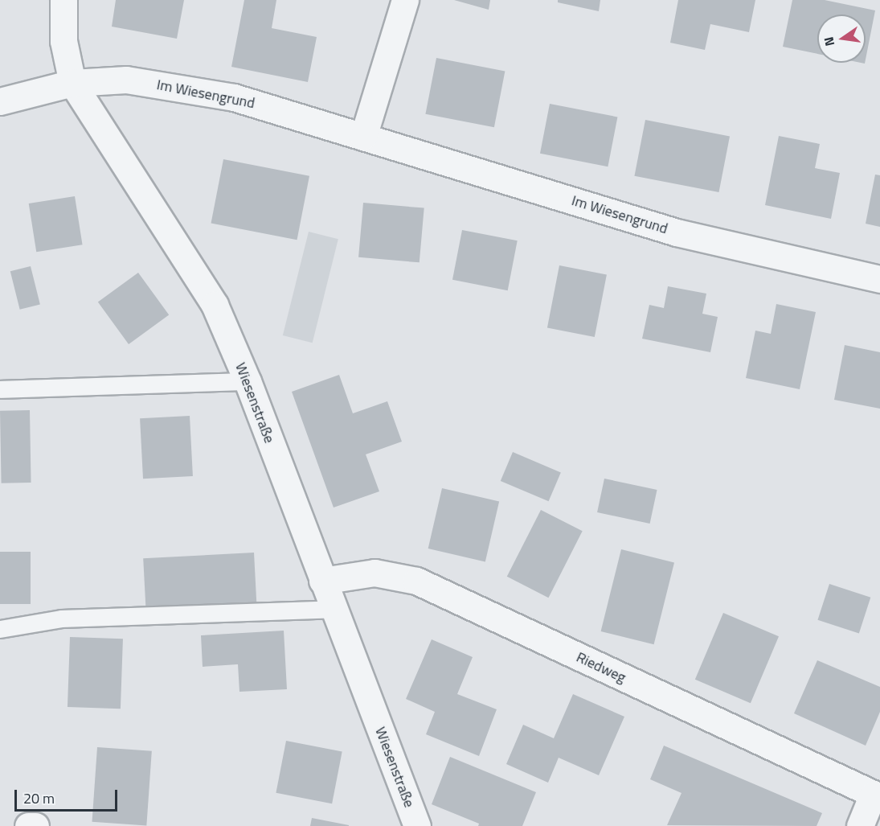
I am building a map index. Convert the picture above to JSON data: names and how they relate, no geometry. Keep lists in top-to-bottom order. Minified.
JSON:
{"streets":{"street":["Im Wiesengrund","Wiesenstraße","Riedweg"]},"crossings":[["Im Wiesengrund","Wiesenstraße"],["Wiesenstraße","Riedweg"]],"scale_bar":"20 m","north":"left"}
